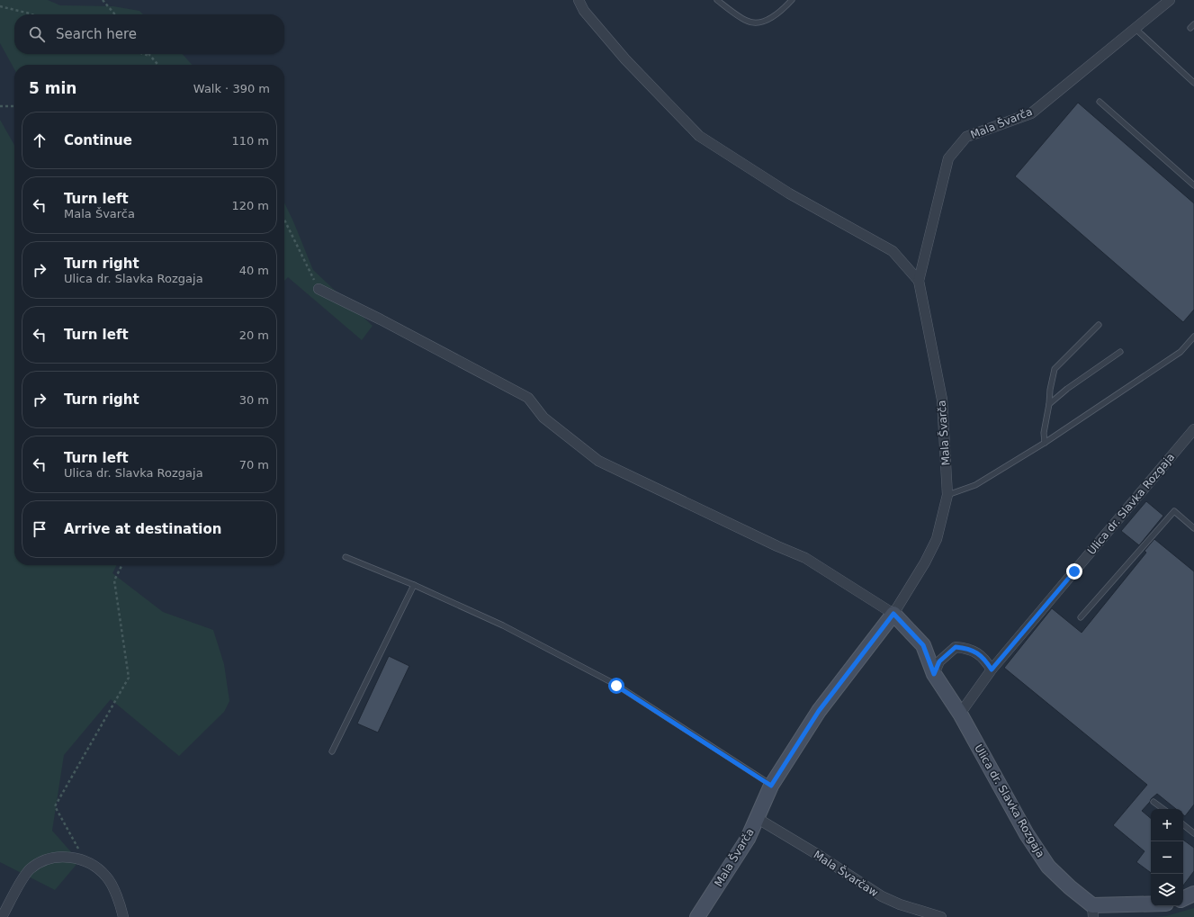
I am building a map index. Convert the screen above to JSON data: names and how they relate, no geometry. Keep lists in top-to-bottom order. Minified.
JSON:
{"streets":{"street":["Mala Švarča","Ulica dr. Slavka Rozgaja","Mala Švarčaw"]},"crossings":[["Mala Švarča","Ulica dr. Slavka Rozgaja"],["Mala Švarča","Mala Švarčaw"]],"page":{"search":"Search here","heading":["5 min","Walk · 390 m"],"list":[["Continue","110 m"],["Turn left","Mala Švarča","120 m"],["Turn right","Ulica dr. Slavka Rozgaja","40 m"],["Turn left","20 m"],["Turn right","30 m"],["Turn left","Ulica dr. Slavka Rozgaja","70 m"],"Arrive at destination"],"map_buttons":["+","−"]}}
